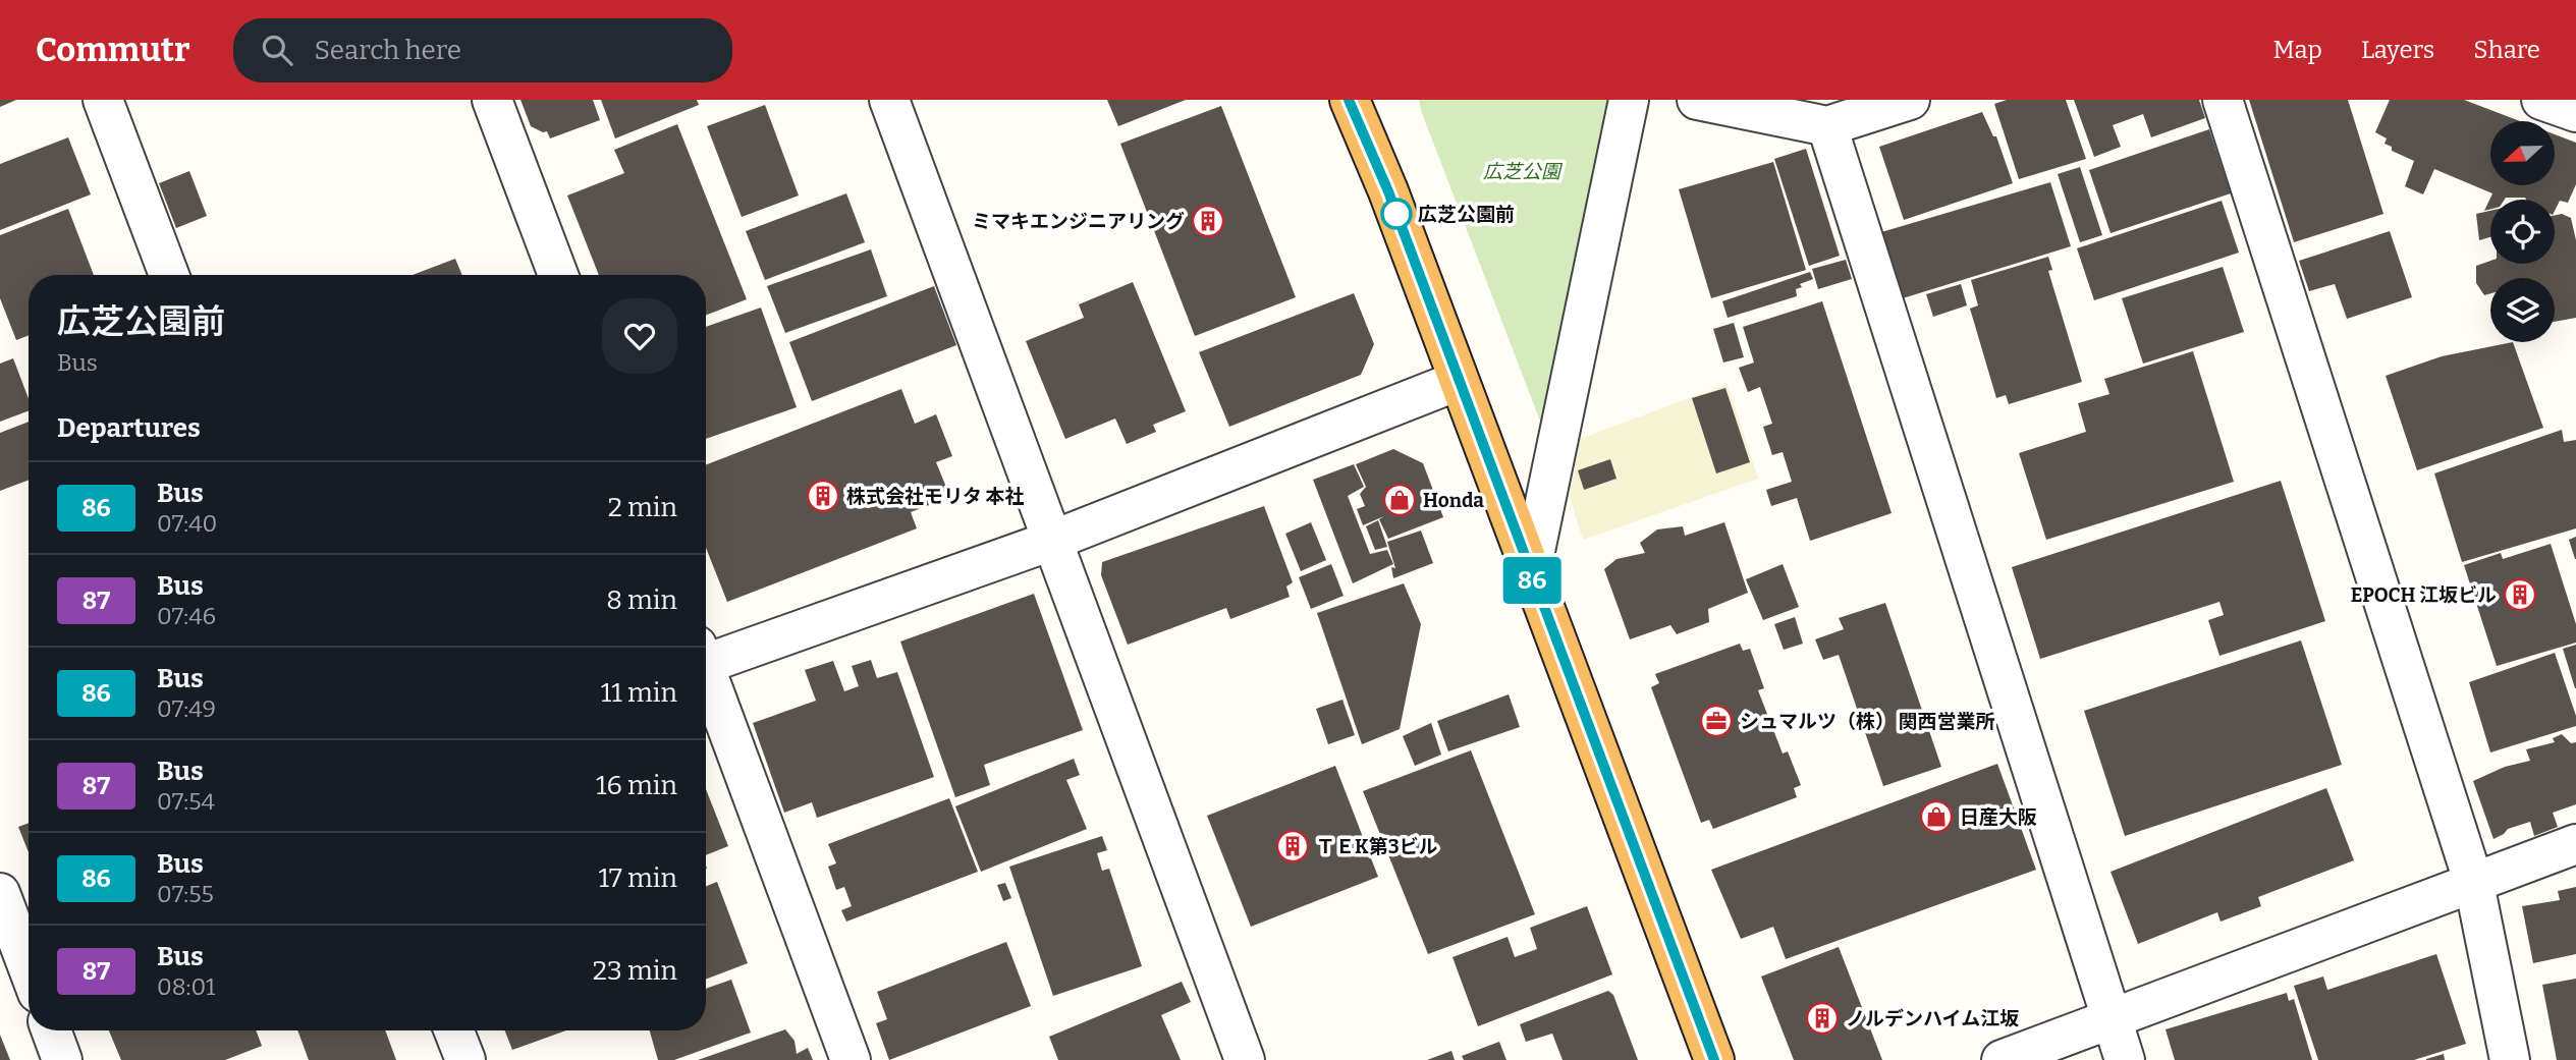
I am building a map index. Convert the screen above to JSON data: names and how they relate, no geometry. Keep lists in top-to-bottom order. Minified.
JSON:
{"parks":["広芝公園"],"places":{"other":["広芝公園前"],"building":["ミマキエンジニアリング","株式会社モリタ 本社","EPOCH 江坂ビル","ＴＥK第3ビル","ノルデンハイム江坂"],"shop":["Honda","日産大阪"],"office":["シュマルツ（株） 関西営業所"]},"lines":["bus line 86"],"north":"left","page":{"header":"Commutr","search":"Search here","nav":["Map","Layers","Share"],"on_map":"86","heading":[["広芝公園前","Bus"],"Departures"],"list":[{"mark":"86","name":"Bus","note":"07:40","value":"2 min"},{"mark":"87","name":"Bus","note":"07:46","value":"8 min"},{"mark":"86","name":"Bus","note":"07:49","value":"11 min"},{"mark":"87","name":"Bus","note":"07:54","value":"16 min"},{"mark":"86","name":"Bus","note":"07:55","value":"17 min"},{"mark":"87","name":"Bus","note":"08:01","value":"23 min"}]}}
